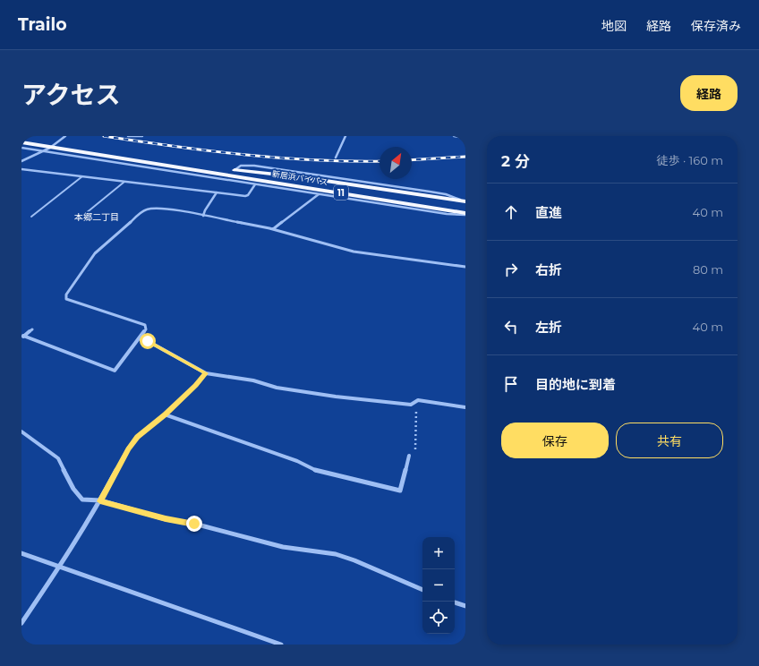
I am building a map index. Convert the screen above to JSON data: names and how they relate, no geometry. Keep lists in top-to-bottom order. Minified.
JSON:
{"streets":{"highway":["新居浜バイパス","11"]},"districts":["本郷二丁目"],"north":"top right","page":{"header":"Trailo","nav":["地図","経路","保存済み"],"title":"アクセス","buttons":["経路",["保存","共有"]],"heading":["2 分","徒歩 · 160 m"],"list":[["直進","40 m"],["右折","80 m"],["左折","40 m"],"目的地に到着"],"map_buttons":["+","−"]}}
